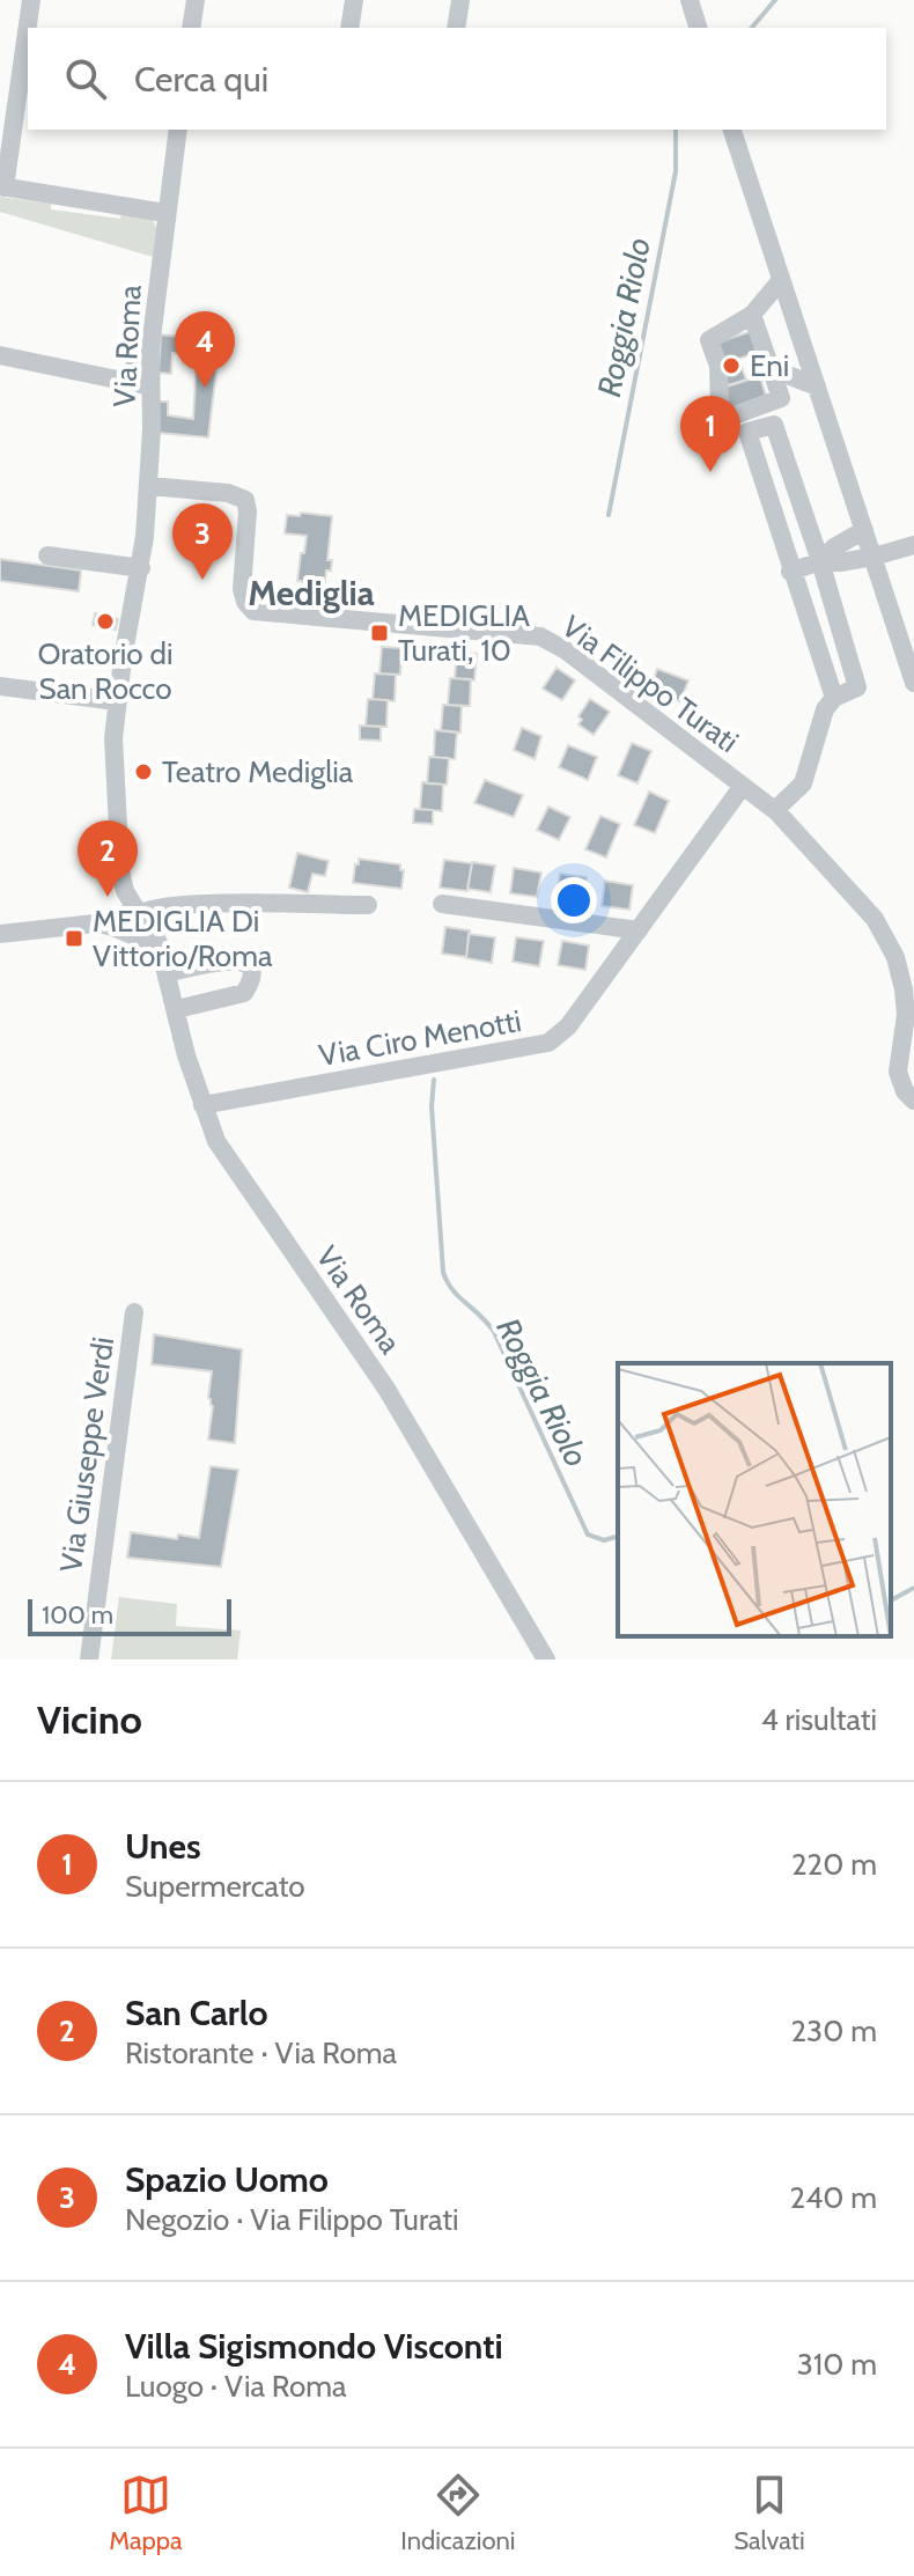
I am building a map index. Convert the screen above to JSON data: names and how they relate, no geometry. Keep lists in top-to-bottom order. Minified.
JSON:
{"streets":{"street":["Via Roma","Via Filippo Turati","Via Ciro Menotti","Via Giuseppe Verdi"]},"crossings":[["Via Roma","Via Filippo Turati"],["Via Roma","Via Ciro Menotti"],["Via Filippo Turati","Via Ciro Menotti"]],"districts":["Mediglia"],"water":["Roggia Riolo"],"places":{"other":["Eni","Oratorio di San Rocco","Teatro Mediglia"],"transit":["MEDIGLIA Turati, 10","MEDIGLIA Di Vittorio/Roma"]},"scale_bar":"100 m","page":{"search":"Cerca qui","pins":["4","1","3","2"],"scale":"100 m","heading":["Vicino","4 risultati"],"list":[{"mark":"1","name":"Unes","note":"Supermercato","value":"220 m"},{"mark":"2","name":"San Carlo","note":"Ristorante · Via Roma","value":"230 m"},{"mark":"3","name":"Spazio Uomo","note":"Negozio · Via Filippo Turati","value":"240 m"},{"mark":"4","name":"Villa Sigismondo Visconti","note":"Luogo · Via Roma","value":"310 m"}],"nav":["Mappa","Indicazioni","Salvati"]}}
